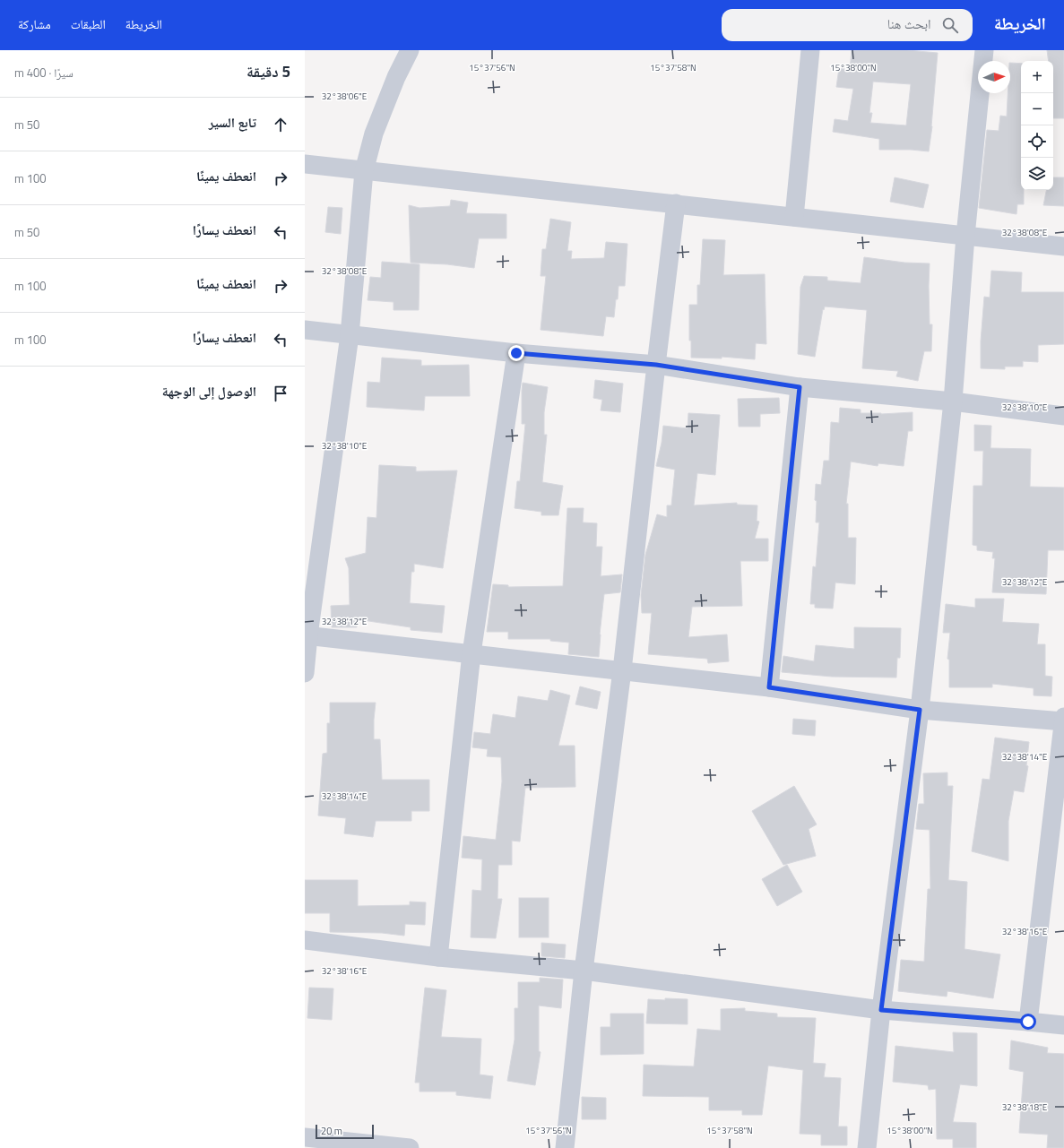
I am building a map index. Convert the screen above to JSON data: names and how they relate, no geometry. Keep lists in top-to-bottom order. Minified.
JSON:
{"scale_bar":"20 m","north":"right","page":{"header":"الخريطة","search":"ابحث هنا","nav":["الخريطة","الطبقات","مشاركة"],"heading":["5 دقيقة","سيرًا · 400 m"],"map_buttons":["+","−"],"list":[["تابع السير","50 m"],["انعطف يمينًا","100 m"],["انعطف يسارًا","50 m"],["انعطف يمينًا","100 m"],["انعطف يسارًا","100 m"],"الوصول إلى الوجهة"],"scale":"20 m"},"coordinates":["15°37'56\"N","15°37'58\"N","15°38'00\"N","32°38'06\"E","32°38'08\"E","32°38'10\"E","32°38'12\"E","32°38'14\"E","32°38'16\"E","32°38'18\"E"]}
